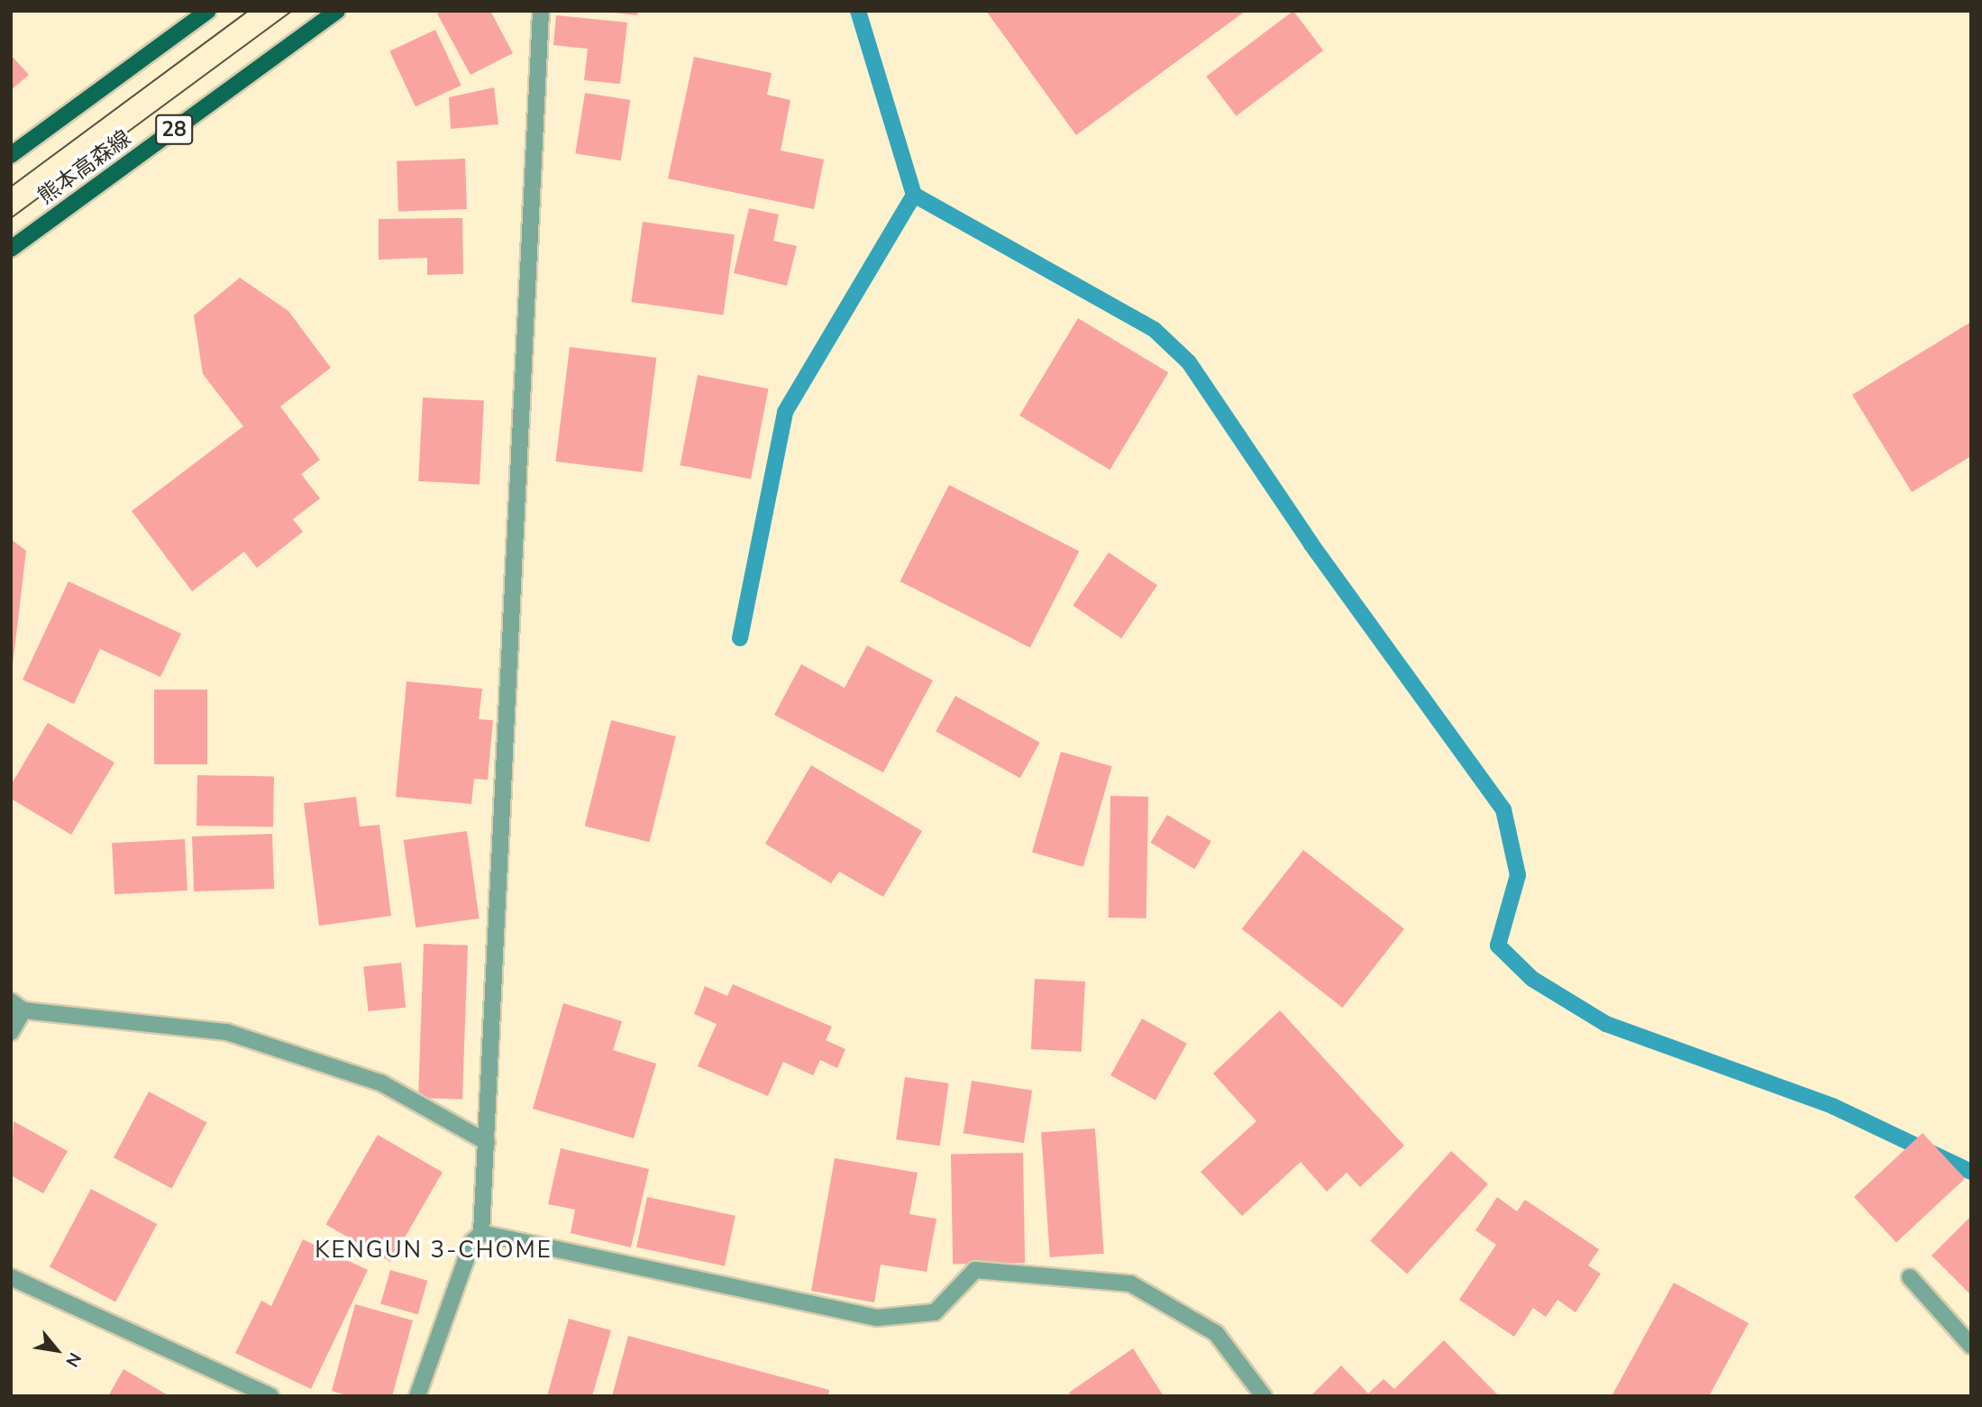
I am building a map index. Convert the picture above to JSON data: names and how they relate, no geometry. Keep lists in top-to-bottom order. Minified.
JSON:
{"streets":{"main road":["28","熊本高森線"]},"districts":["KENGUN 3-CHOME"],"north":"bottom right"}
